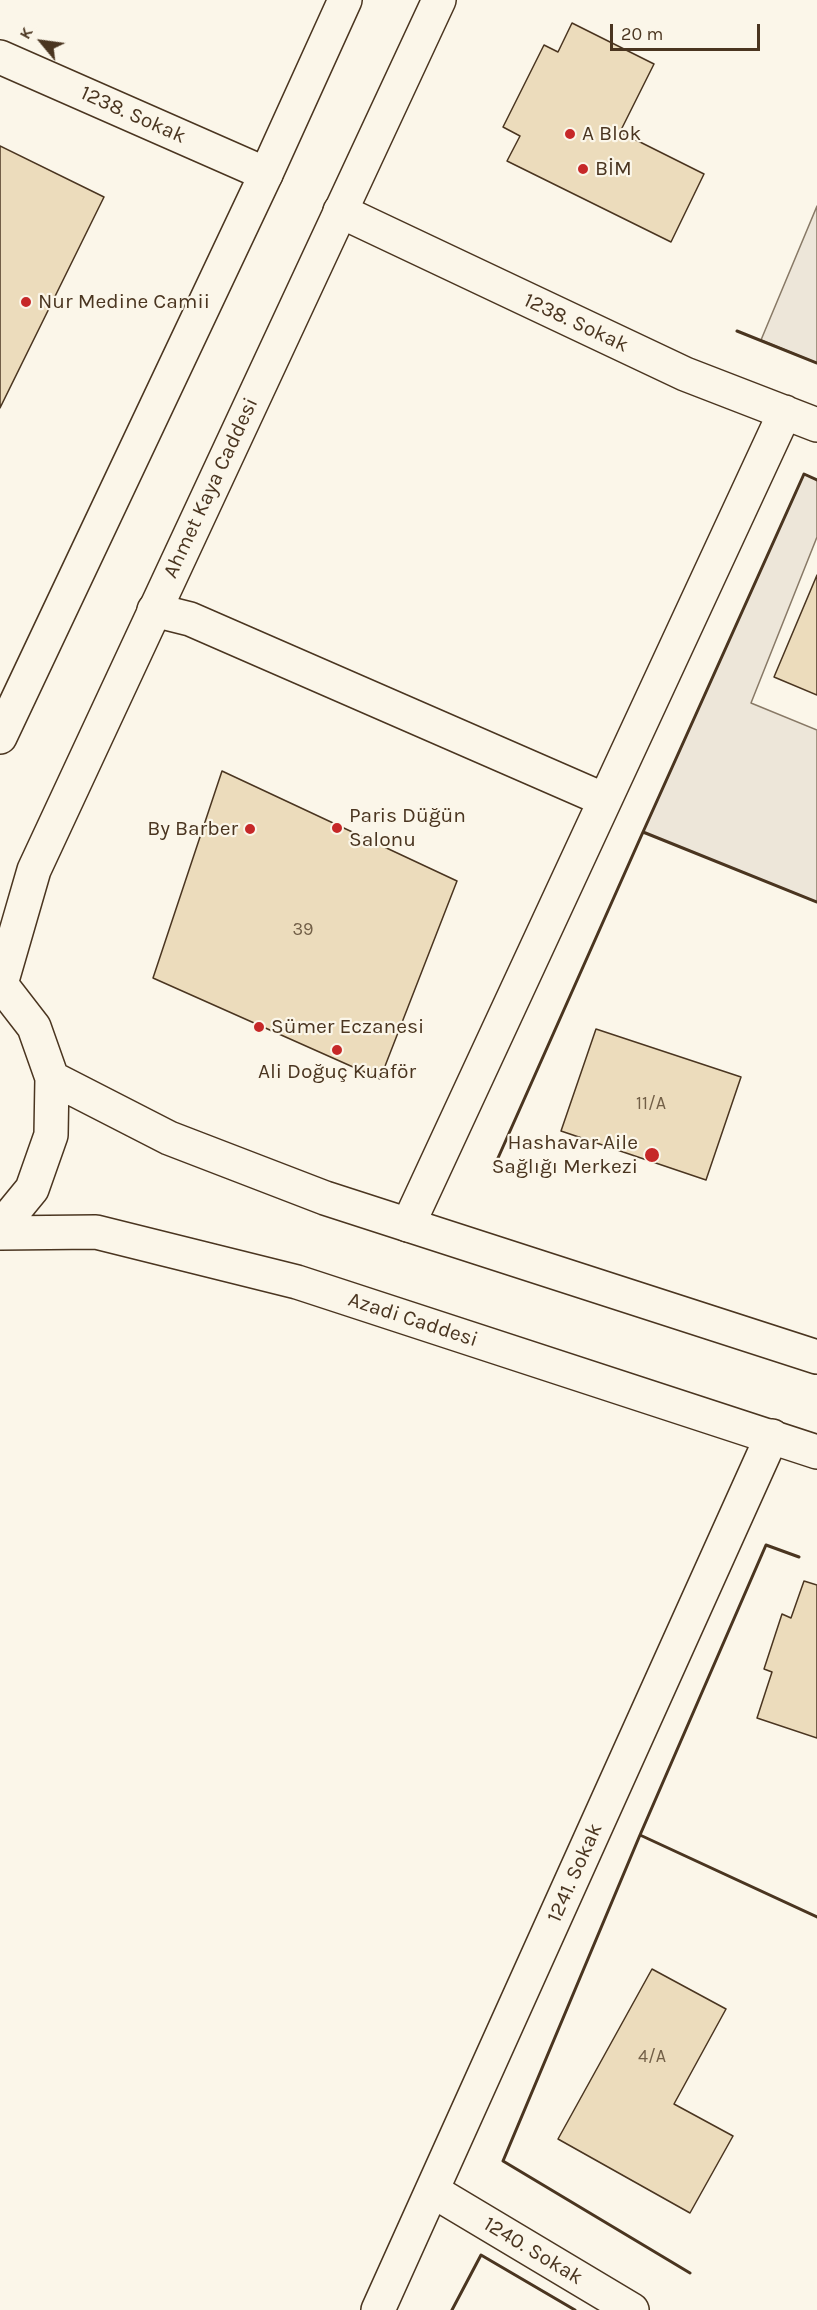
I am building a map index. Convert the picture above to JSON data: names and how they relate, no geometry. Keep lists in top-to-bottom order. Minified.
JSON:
{"streets":{"main road":["1238. Sokak","Ahmet Kaya Caddesi","Azadi Caddesi","1241. Sokak","1240. Sokak"]},"crossings":[["1238. Sokak","Ahmet Kaya Caddesi"],["Azadi Caddesi","1241. Sokak"],["1241. Sokak","1240. Sokak"]],"places":["A Blok","BİM","Nur Medine Camii","Paris Düğün Salonu","By Barber","Sümer Eczanesi","Ali Doğuç Kuaför","Hashavar Aile Sağlığı Merkezi"],"house_numbers":["39","11/A","4/A"],"scale_bar":"20 m","north":"top left"}
